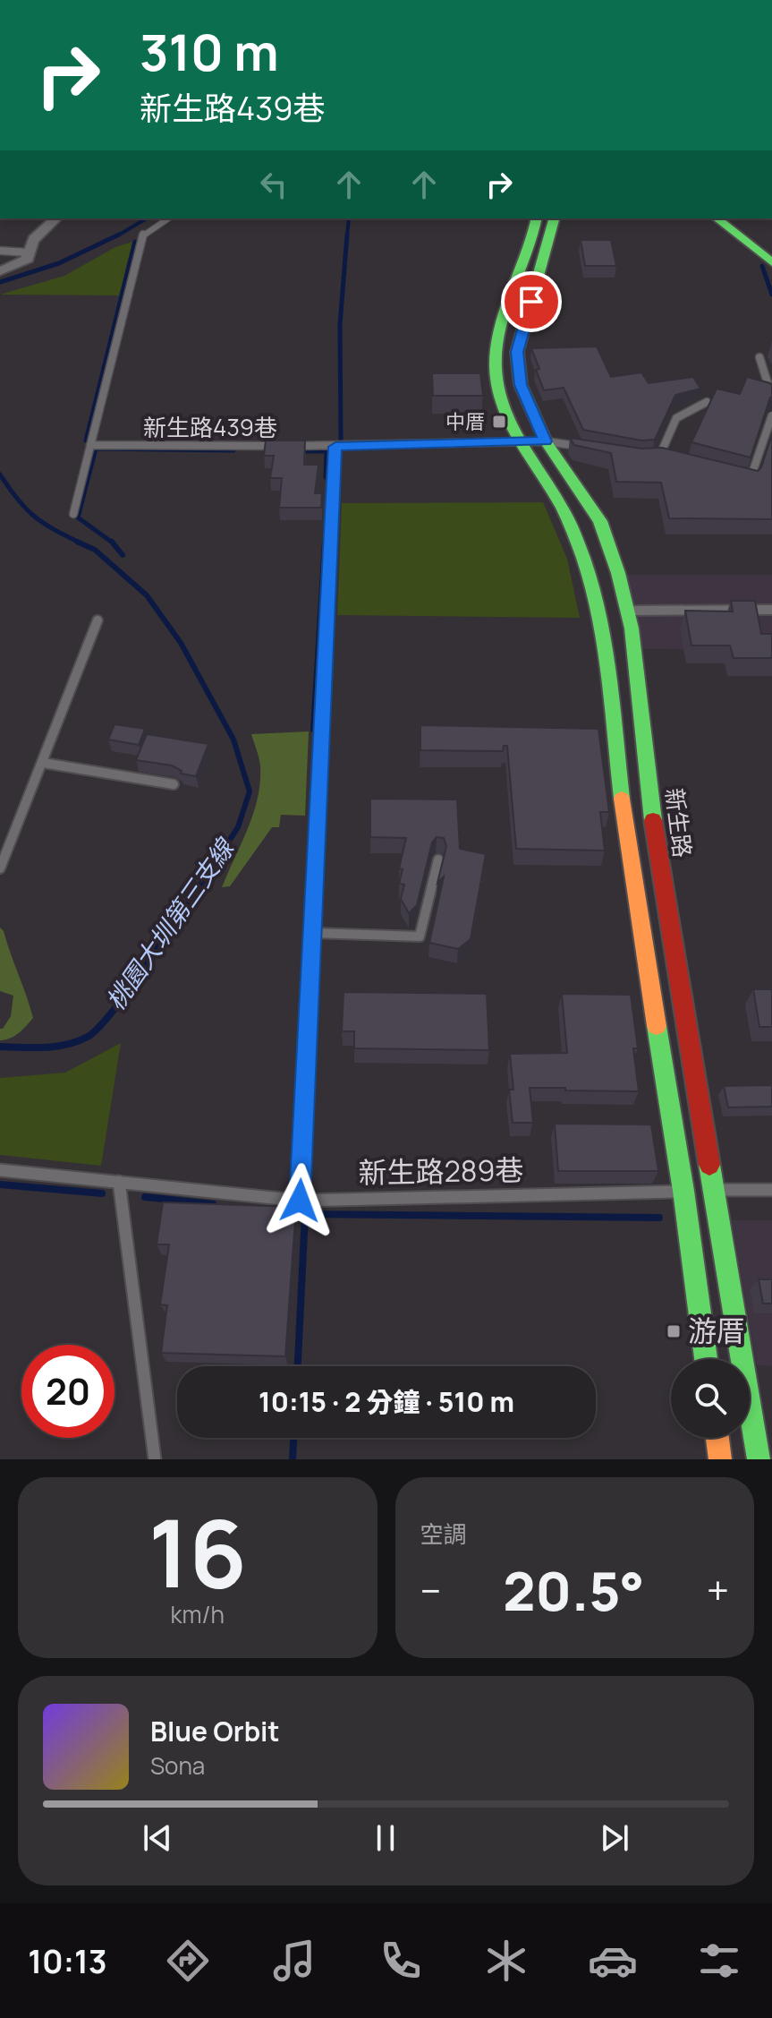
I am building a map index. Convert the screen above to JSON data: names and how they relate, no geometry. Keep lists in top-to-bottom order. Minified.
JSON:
{"streets":{"main road":["新生路"],"lane":["新生路439巷","新生路289巷"]},"crossings":[["新生路439巷","新生路"],["新生路","新生路289巷"]],"water":["桃園大圳第三支線"],"places":{"transit":["中厝","游厝"]},"page":{"turn":["310 m","新生路439巷"],"limit":"20","trip":"10:15 · 2 分鐘 · 510 m","tile":[["16","km/h"],"空調"],"heat":["−","20.5°","+"],"song":["Blue Orbit","Sona"],"tabs":"10:13"}}
